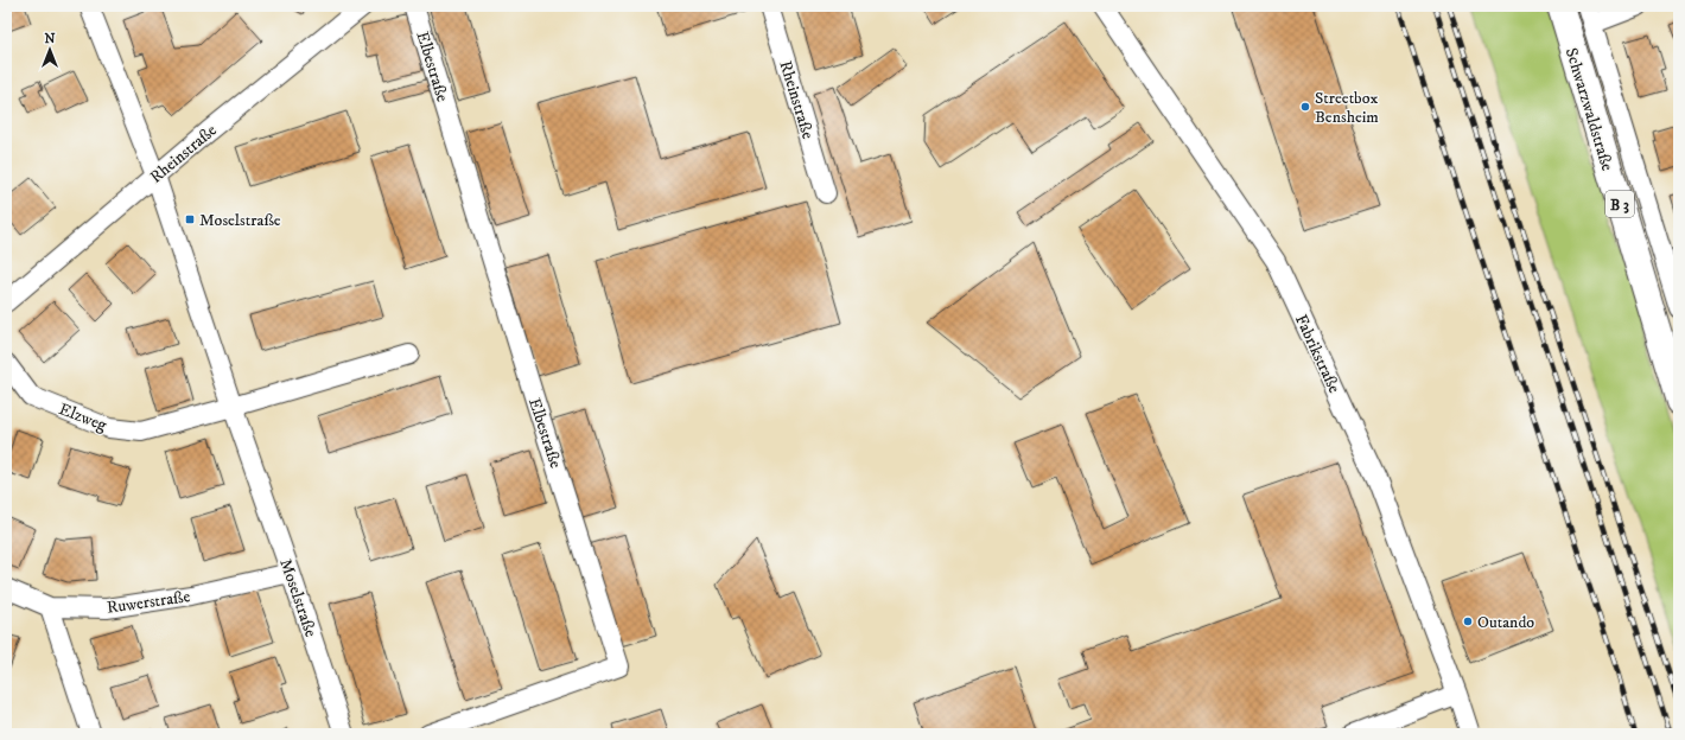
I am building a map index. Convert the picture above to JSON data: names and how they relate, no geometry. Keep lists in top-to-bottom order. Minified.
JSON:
{"streets":{"main road":["Schwarzwaldstraße","B 3"],"street":["Elbestraße","Rheinstraße","Fabrikstraße","Elzweg","Moselstraße","Ruwerstraße"]},"crossings":[["Rheinstraße","Moselstraße"],["Elzweg","Moselstraße"],["Moselstraße","Ruwerstraße"]],"places":{"other":["Streetbox Bensheim","Outando"],"transit":["Moselstraße"]},"north":"top"}
